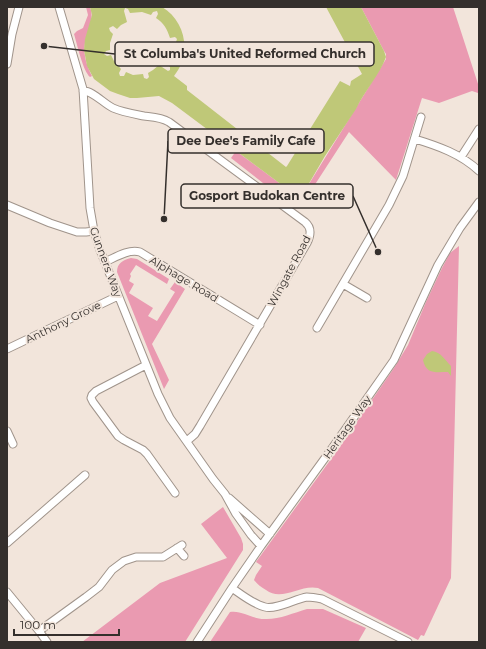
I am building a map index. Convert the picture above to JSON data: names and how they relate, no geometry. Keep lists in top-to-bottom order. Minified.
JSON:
{"streets":{"street":["Gunners Way","Wingate Road","Alphage Road","Anthony Grove","Heritage Way"]},"crossings":[["Gunners Way","Wingate Road"],["Gunners Way","Alphage Road"],["Gunners Way","Anthony Grove"],["Gunners Way","Heritage Way"],["Wingate Road","Alphage Road"]],"places":["St Columba's United Reformed Church","Dee Dee's Family Cafe","Gosport Budokan Centre"],"scale_bar":"100 m"}
